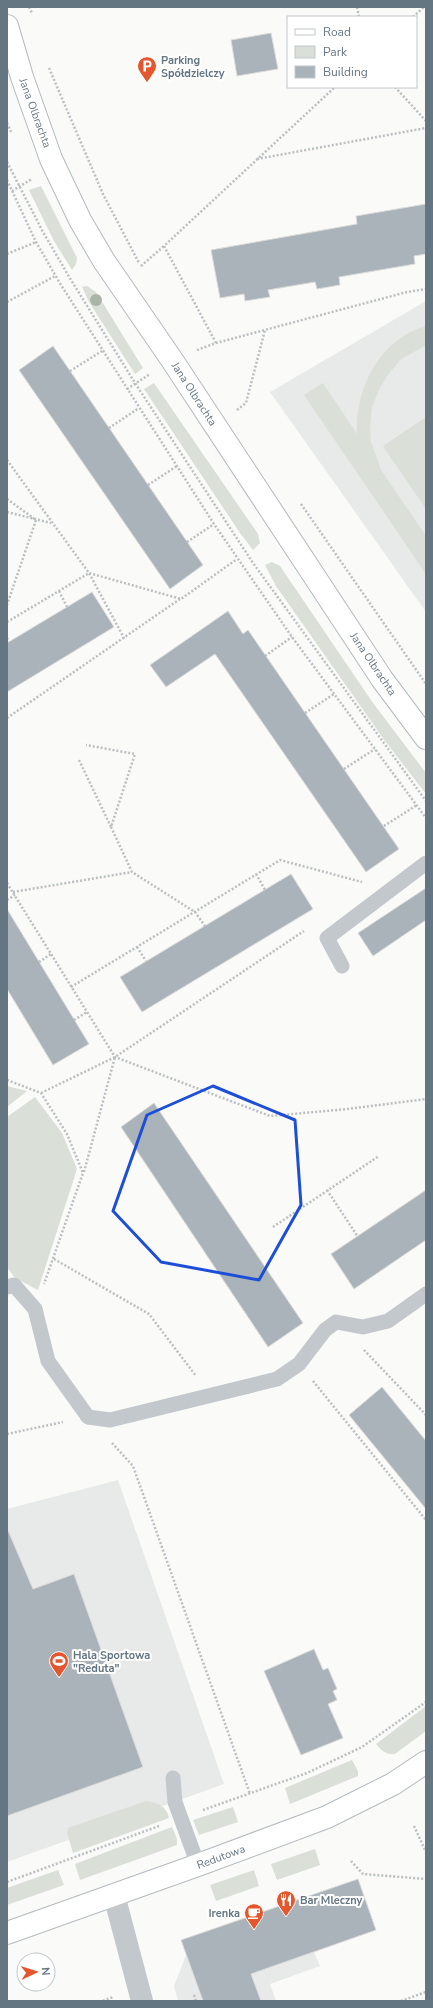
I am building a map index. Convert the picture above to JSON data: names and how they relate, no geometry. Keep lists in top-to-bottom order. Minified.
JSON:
{"streets":{"street":["Jana Olbrachta","Redutowa"]},"places":{"parking":["Parking Spółdzielczy"],"sports":["Hala Sportowa \"Reduta\""],"restaurant":["Bar Mleczny"],"cafe":["Irenka"]},"legend":["Road","Park","Building"],"north":"right"}
